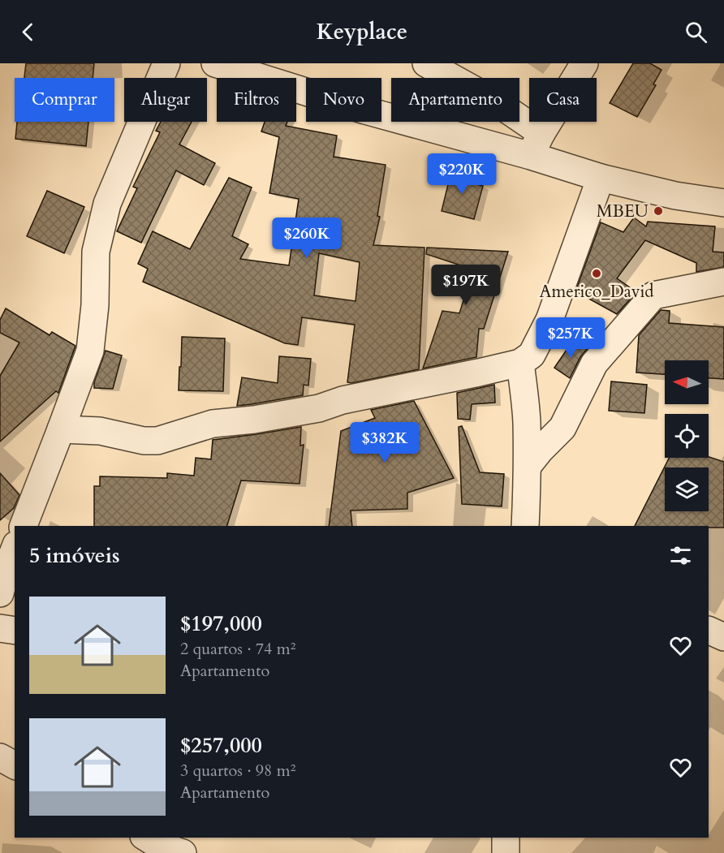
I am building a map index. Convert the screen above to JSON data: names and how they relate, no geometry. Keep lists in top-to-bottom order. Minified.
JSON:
{"places":["MBEU","Americo_David"],"north":"left","page":{"header":"Keyplace","chip":["Comprar","Alugar","Filtros","Novo","Apartamento","Casa"],"price":["$220K","$260K","$197K","$257K","$382K"],"heading":"5 imóveis","list":[{"name":"$197,000","note":"2 quartos · 74 m² · Apartamento"},{"name":"$257,000","note":"3 quartos · 98 m² · Apartamento"}]}}
